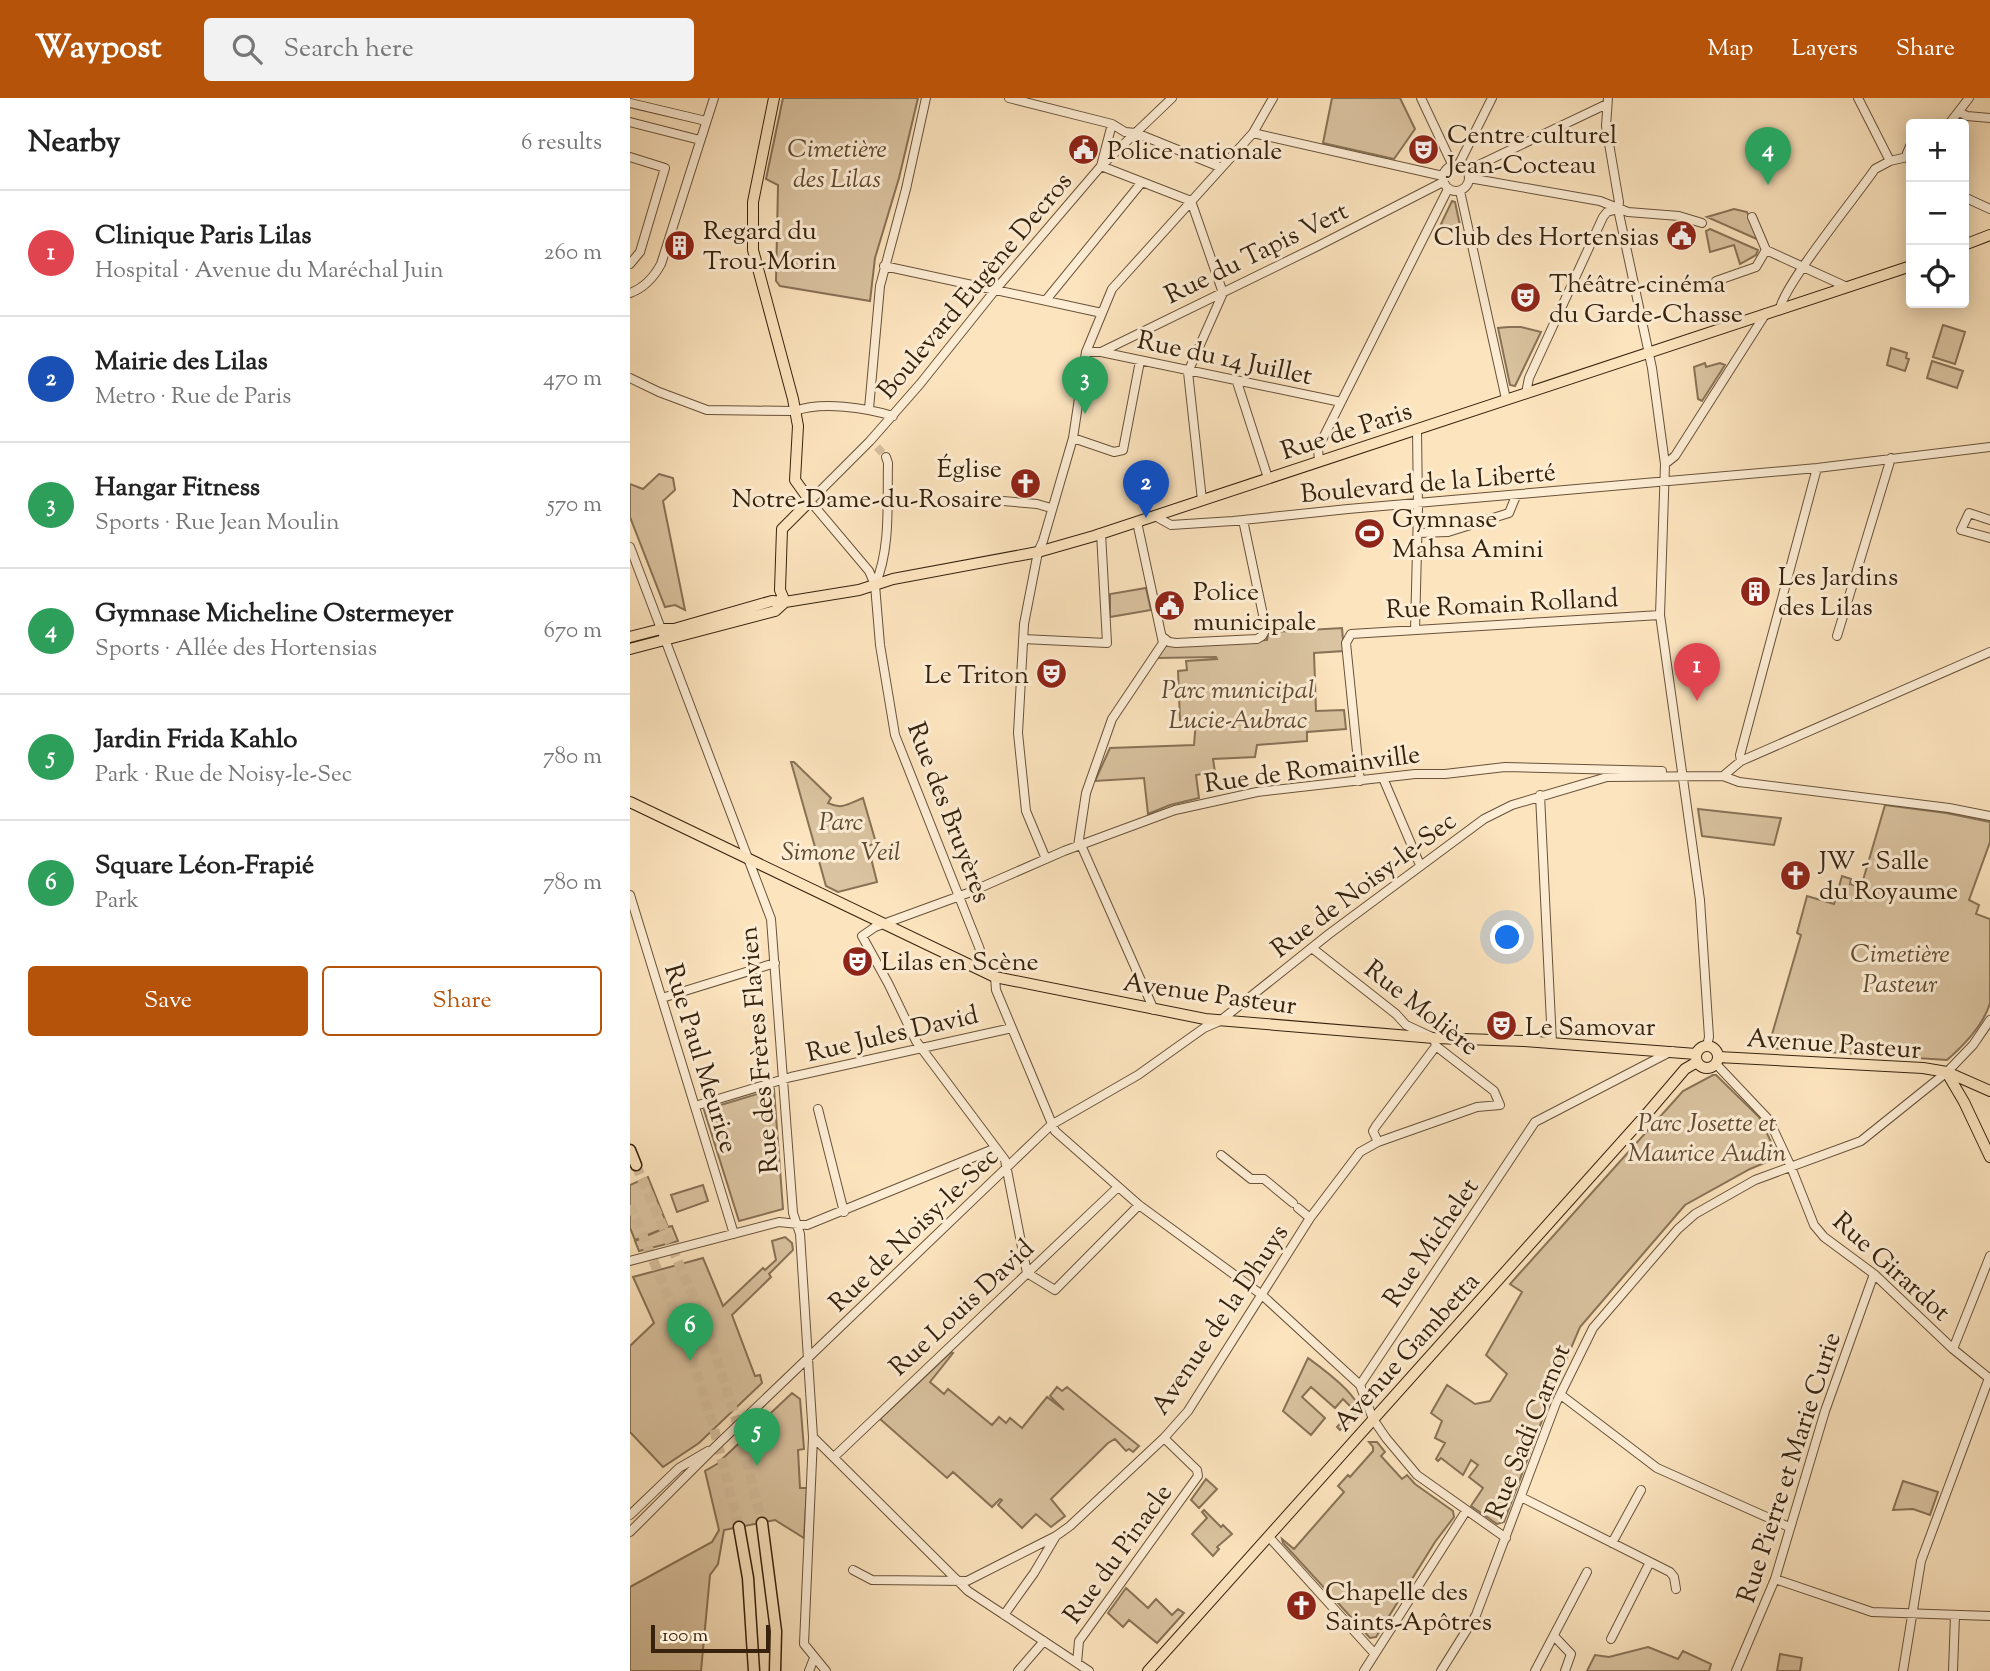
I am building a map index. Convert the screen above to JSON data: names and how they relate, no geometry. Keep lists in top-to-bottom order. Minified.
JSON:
{"streets":{"main road":["Rue de Paris","Avenue Pasteur","Avenue Gambetta"],"street":["Rue du Tapis Vert","Boulevard Eugène Decros","Rue du 14 Juillet","Boulevard de la Liberté","Rue Romain Rolland","Rue de Romainville","Rue des Bruyères","Rue de Noisy-le-Sec","Rue Molière","Rue Jules David","Rue des Frères Flavien","Rue Paul Meurice","Rue Michelet","Rue Girardot","Rue Louis David","Avenue de la Dhuys","Rue Sadi Carnot","Rue Pierre et Marie Curie","Rue du Pinacle"]},"crossings":[["Rue du Tapis Vert","Rue du 14 Juillet"],["Rue de Paris","Boulevard de la Liberté"],["Rue de Paris","Rue des Bruyères"],["Rue de Paris","Rue des Frères Flavien"],["Rue Romain Rolland","Rue de Romainville"],["Rue de Romainville","Rue des Bruyères"],["Rue de Romainville","Rue de Noisy-le-Sec"],["Rue de Romainville","Avenue Pasteur"],["Rue des Bruyères","Avenue Pasteur"],["Rue de Noisy-le-Sec","Avenue Pasteur"],["Rue de Noisy-le-Sec","Rue Molière"],["Rue de Noisy-le-Sec","Rue des Frères Flavien"],["Avenue Pasteur","Rue Molière"],["Avenue Pasteur","Rue des Frères Flavien"],["Avenue Pasteur","Rue Michelet"],["Avenue Pasteur","Rue Girardot"],["Avenue Pasteur","Avenue Gambetta"],["Avenue Pasteur","Rue Sadi Carnot"],["Rue Molière","Avenue de la Dhuys"],["Rue Jules David","Rue des Frères Flavien"],["Rue Jules David","Rue Paul Meurice"],["Rue Girardot","Avenue Gambetta"],["Rue Girardot","Rue Sadi Carnot"],["Rue Girardot","Rue Pierre et Marie Curie"],["Avenue de la Dhuys","Rue du Pinacle"]],"parks":["Cimetière des Lilas","Parc municipal Lucie-Aubrac","Parc Simone Veil","Cimetière Pasteur","Parc Josette et Maurice Audin"],"places":{"theatre":["Centre culturel Jean-Cocteau","Théâtre-cinéma du Garde-Chasse","Le Triton","Lilas en Scène","Le Samovar"],"public building":["Police nationale","Club des Hortensias","Police municipale"],"building":["Regard du Trou-Morin","Les Jardins des Lilas"],"church":["Église Notre-Dame-du-Rosaire","JW - Salle du Royaume","Chapelle des Saints-Apôtres"],"sports":["Gymnase Mahsa Amini"]},"scale_bar":"100 m","page":{"header":"Waypost","search":"Search here","nav":["Map","Layers","Share"],"heading":["Nearby","6 results"],"map_buttons":["+","−"],"pins":["4","3","2","1","6","5"],"list":[{"mark":"1","name":"Clinique Paris Lilas","note":"Hospital · Avenue du Maréchal Juin","value":"260 m"},{"mark":"2","name":"Mairie des Lilas","note":"Metro · Rue de Paris","value":"470 m"},{"mark":"3","name":"Hangar Fitness","note":"Sports · Rue Jean Moulin","value":"570 m"},{"mark":"4","name":"Gymnase Micheline Ostermeyer","note":"Sports · Allée des Hortensias","value":"670 m"},{"mark":"5","name":"Jardin Frida Kahlo","note":"Park · Rue de Noisy-le-Sec","value":"780 m"},{"mark":"6","name":"Square Léon-Frapié","note":"Park","value":"780 m"}],"buttons":["Save","Share"],"scale":"100 m"}}
